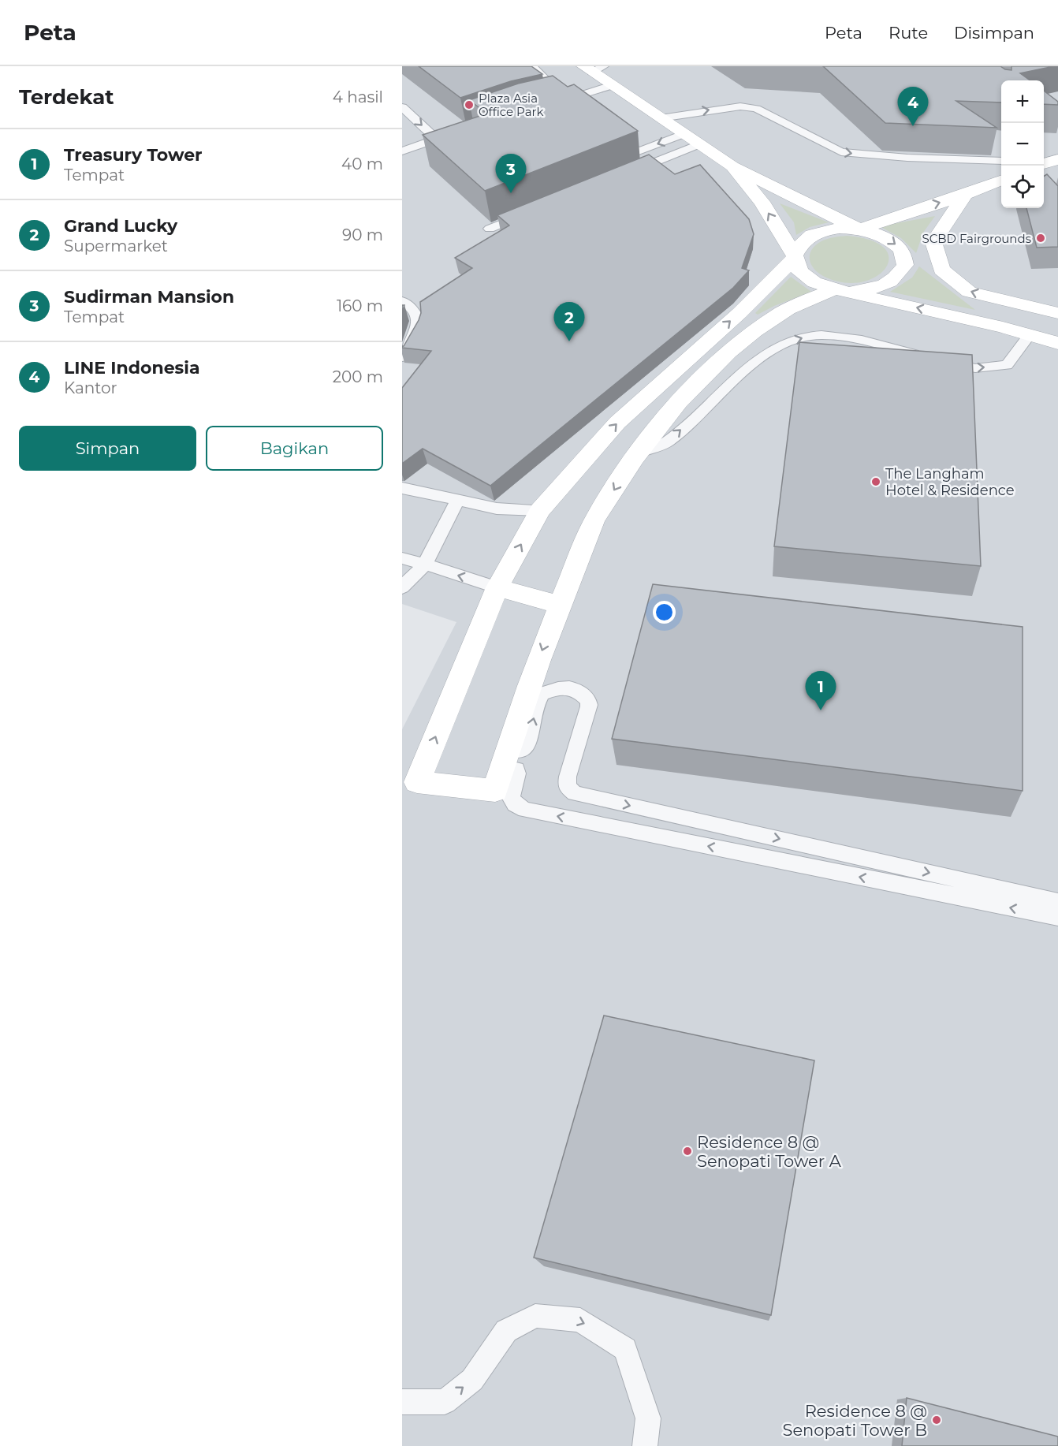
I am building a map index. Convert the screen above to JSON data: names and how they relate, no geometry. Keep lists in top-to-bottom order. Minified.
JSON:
{"places":["Plaza Asia Office Park","SCBD Fairgrounds","The Langham Hotel & Residence","Residence 8 @ Senopati Tower A","Residence 8 @ Senopati Tower B"],"page":{"header":"Peta","nav":["Peta","Rute","Disimpan"],"heading":["Terdekat","4 hasil"],"map_buttons":["+","−"],"pins":["4","3","2","1"],"list":[{"mark":"1","name":"Treasury Tower","note":"Tempat","value":"40 m"},{"mark":"2","name":"Grand Lucky","note":"Supermarket","value":"90 m"},{"mark":"3","name":"Sudirman Mansion","note":"Tempat","value":"160 m"},{"mark":"4","name":"LINE Indonesia","note":"Kantor","value":"200 m"}],"buttons":["Simpan","Bagikan"]}}
